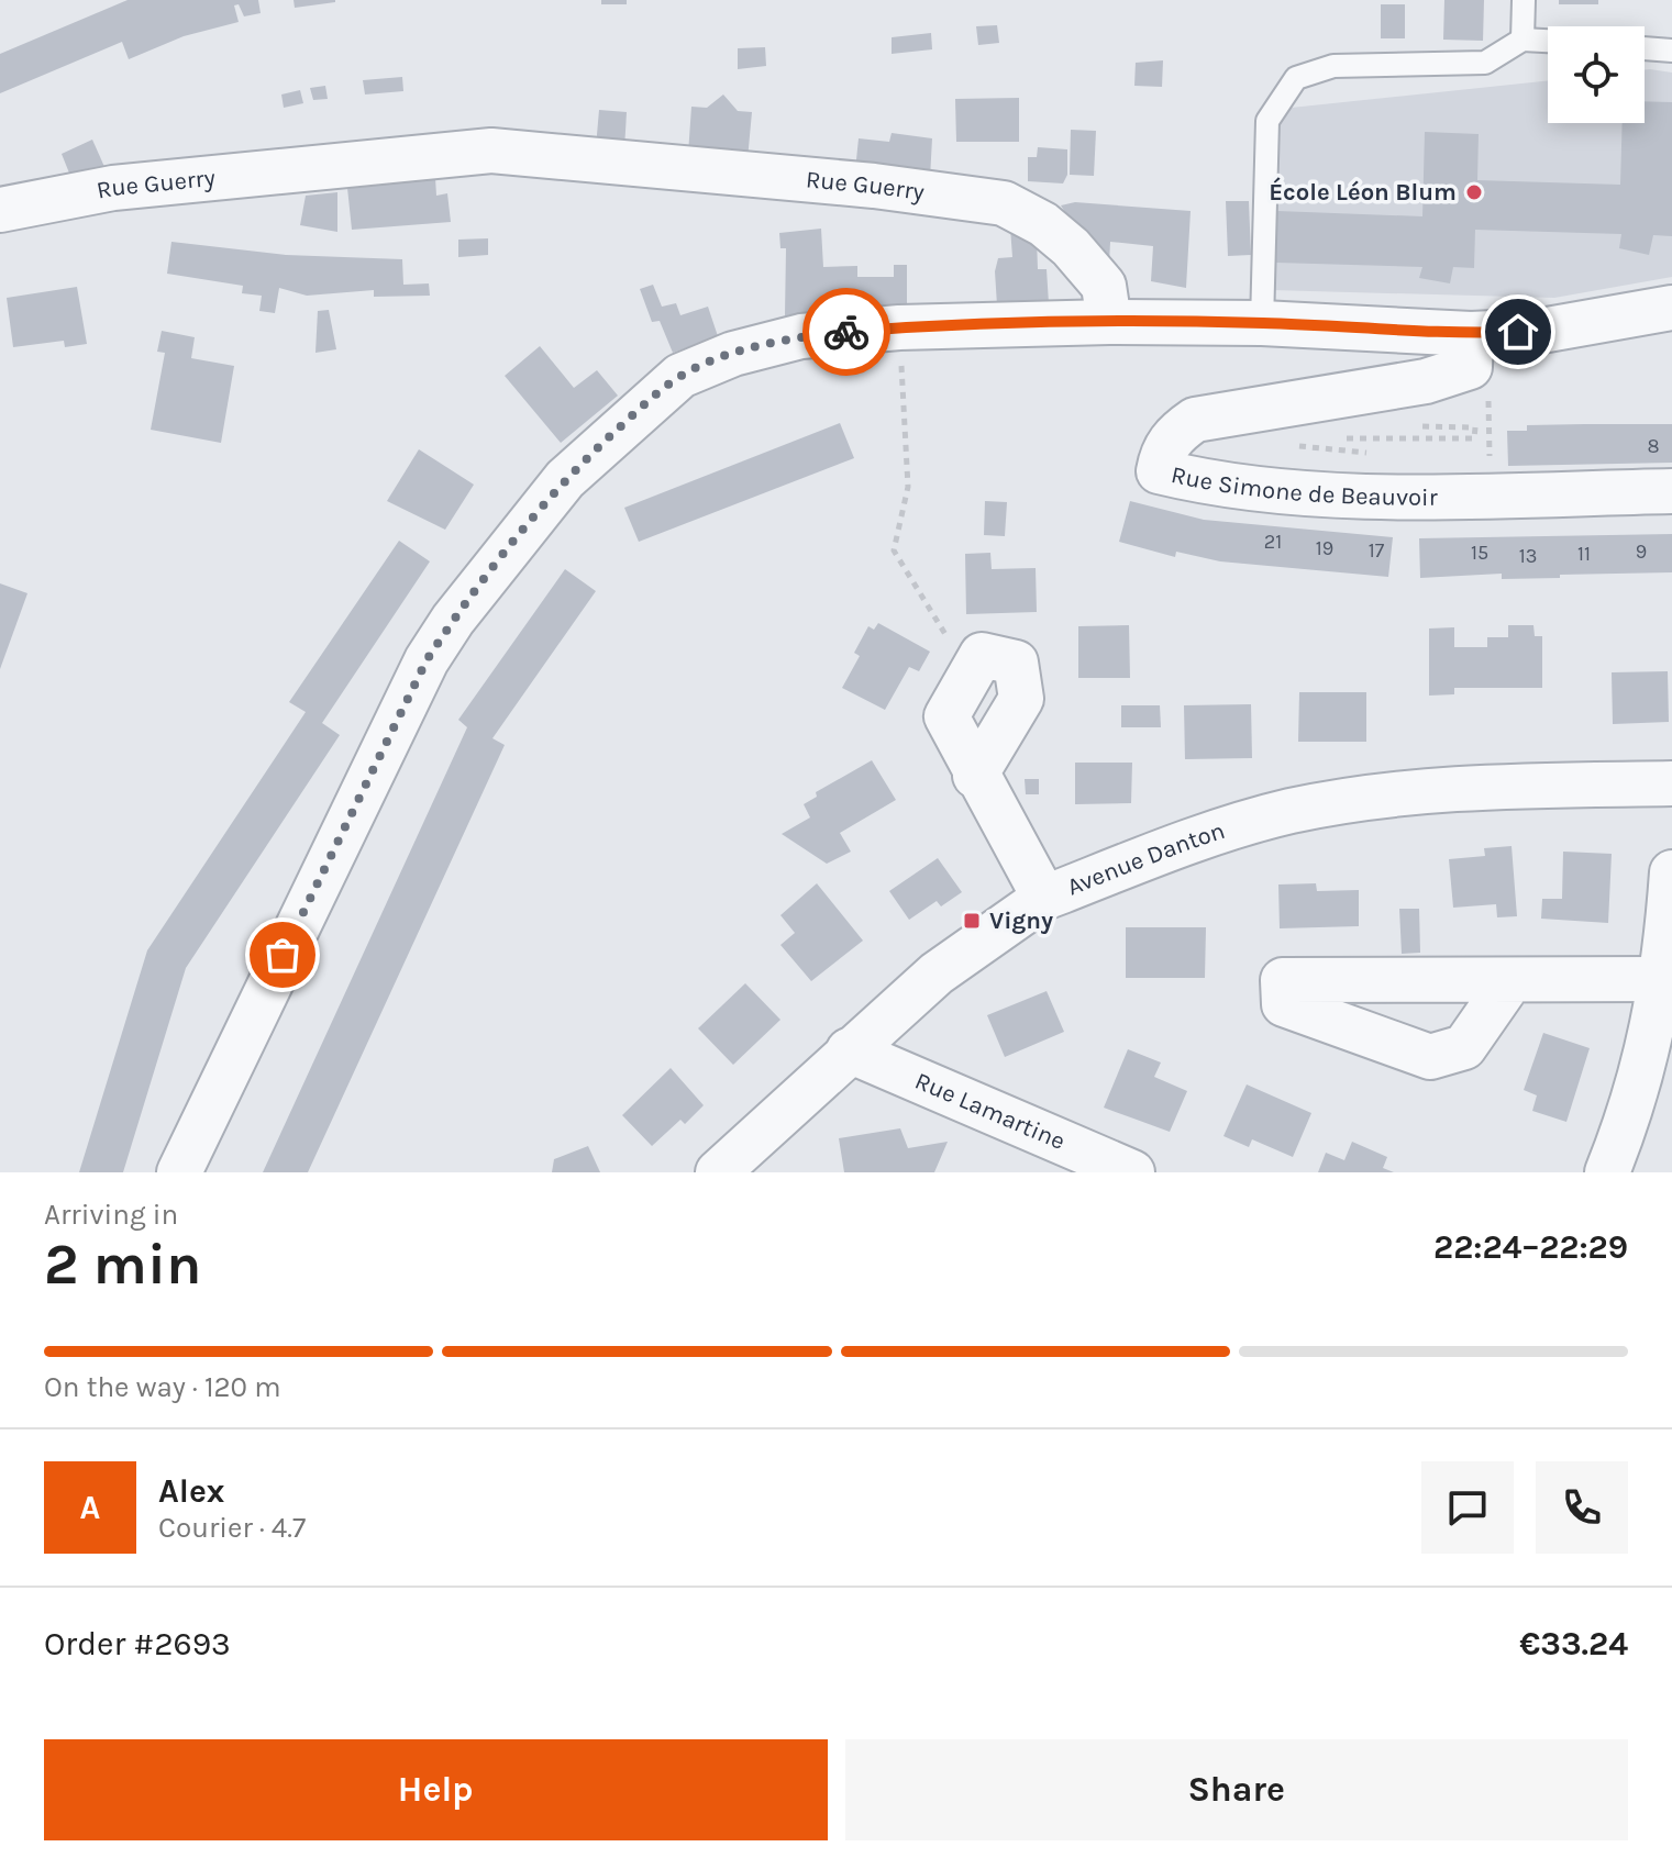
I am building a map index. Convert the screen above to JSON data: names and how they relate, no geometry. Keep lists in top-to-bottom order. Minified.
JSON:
{"streets":{"street":["Rue Guerry","Rue Simone de Beauvoir","Avenue Danton","Rue Lamartine"]},"crossings":[["Avenue Danton","Rue Lamartine"]],"places":{"other":["École Léon Blum"],"transit":["Vigny"]},"house_numbers":["8","21","19","17","9","15","11","13"],"page":{"heading":["2 min","Arriving in","22:24–22:29"],"panel":["Alex","Courier · 4.7","Order #2693","€33.24"],"bar":"On the way · 120 m","round":"A","buttons":["Help","Share"]}}
